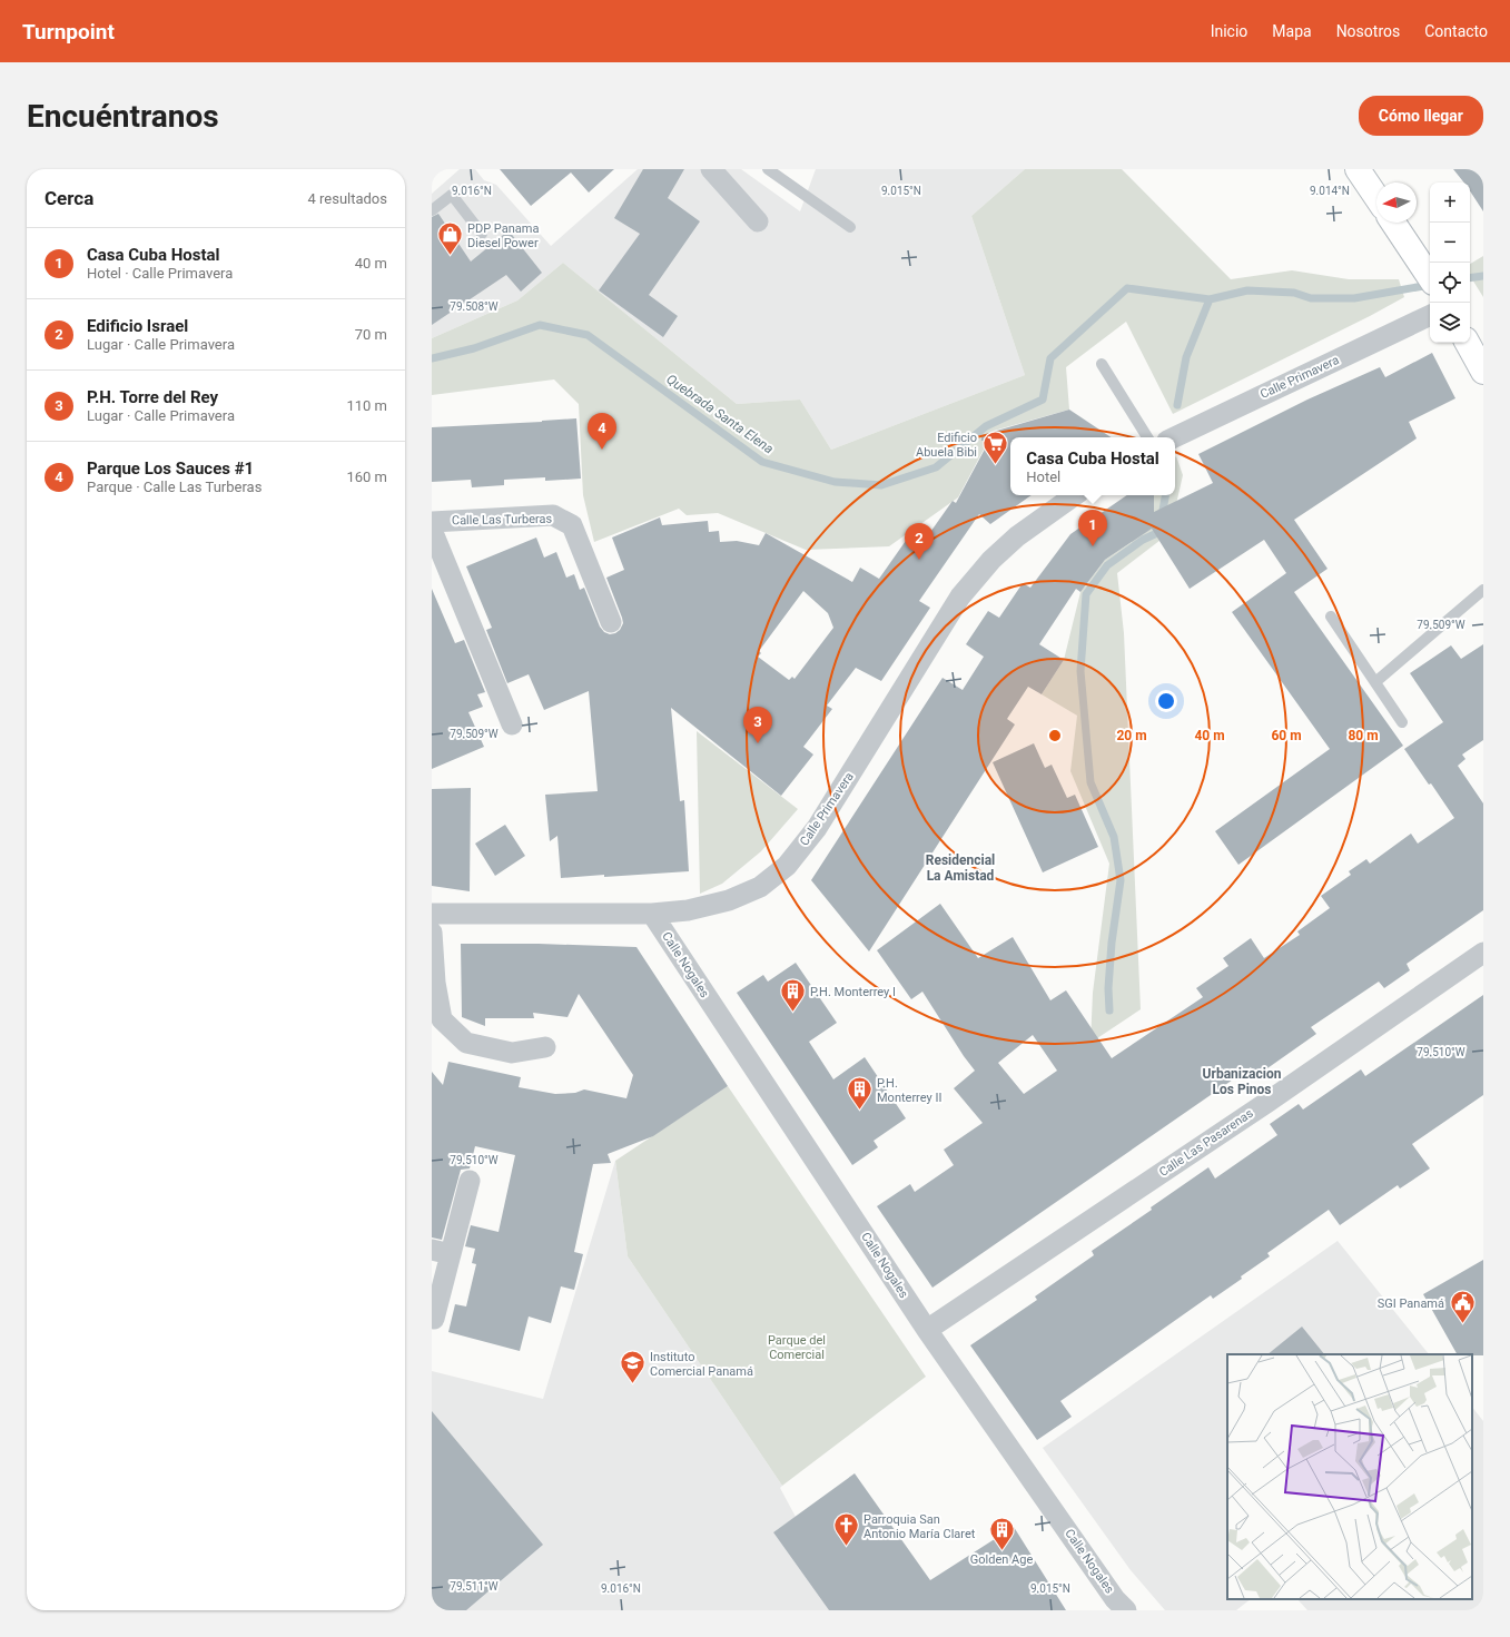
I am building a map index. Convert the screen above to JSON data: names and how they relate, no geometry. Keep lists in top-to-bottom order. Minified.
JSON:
{"streets":{"street":["Calle Primavera","Calle Las Turberas","Calle Nogales","Calle Las Pasarenas"]},"crossings":[["Calle Primavera","Calle Nogales"],["Calle Nogales","Calle Las Pasarenas"]],"districts":["Residencial La Amistad","Urbanizacion Los Pinos"],"water":["Quebrada Santa Elena"],"parks":["Parque del Comercial"],"places":{"shop":["PDP Panama Diesel Power"],"supermarket":["Edificio Abuela Bibi"],"building":["P.H. Monterrey I","P.H. Monterrey II","Golden Age"],"public building":["SGI Panamá"],"school or university":["Instituto Comercial Panamá"],"church":["Parroquia San Antonio María Claret"]},"north":"left","page":{"header":"Turnpoint","nav":["Inicio","Mapa","Nosotros","Contacto"],"buttons":"Cómo llegar","title":"Encuéntranos","heading":["Cerca","4 resultados"],"map_buttons":["+","−"],"list":[{"mark":"1","name":"Casa Cuba Hostal","note":"Hotel · Calle Primavera","value":"40 m"},{"mark":"2","name":"Edificio Israel","note":"Lugar · Calle Primavera","value":"70 m"},{"mark":"3","name":"P.H. Torre del Rey","note":"Lugar · Calle Primavera","value":"110 m"},{"mark":"4","name":"Parque Los Sauces #1","note":"Parque · Calle Las Turberas","value":"160 m"}],"pins":["4","1","2","3"],"popup":["Casa Cuba Hostal","Hotel"]},"coordinates":["9.016°N","9.015°N","9.014°N","79.508°W","79.509°W","79.510°W","79.511°W"],"rings":["20 m","40 m","60 m","80 m"]}
